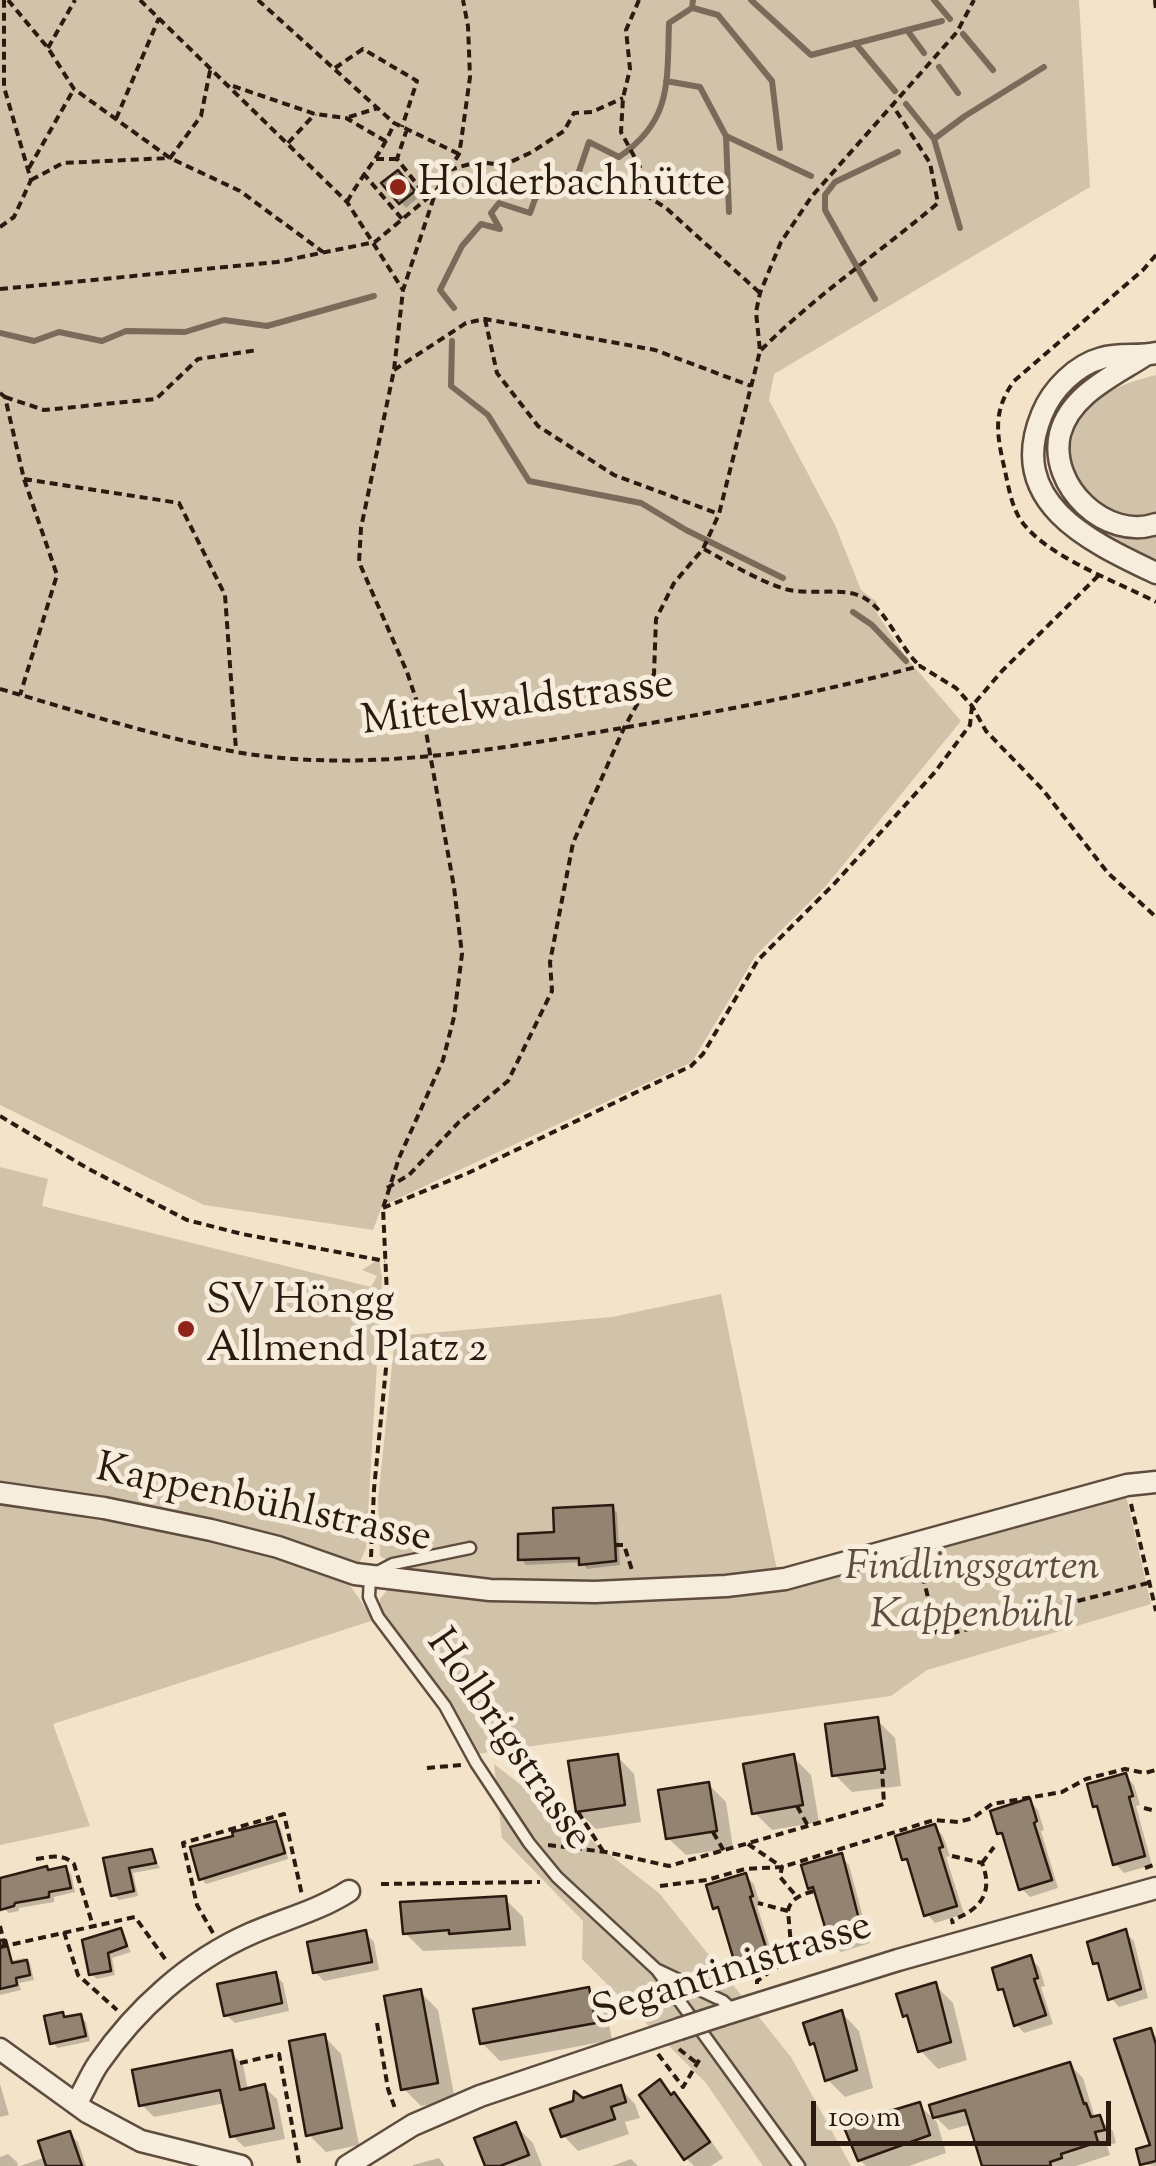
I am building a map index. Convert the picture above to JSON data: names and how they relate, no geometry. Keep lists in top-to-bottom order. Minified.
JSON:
{"streets":{"street":["Kappenbühlstrasse","Segantinistrasse"],"lane":["Holbrigstrasse"],"path":["Mittelwaldstrasse"]},"crossings":[["Kappenbühlstrasse","Holbrigstrasse"]],"parks":["Findlingsgarten Kappenbühl"],"places":["Holderbachhütte","SV Höngg Allmend Platz 2"],"scale_bar":"100 m"}
